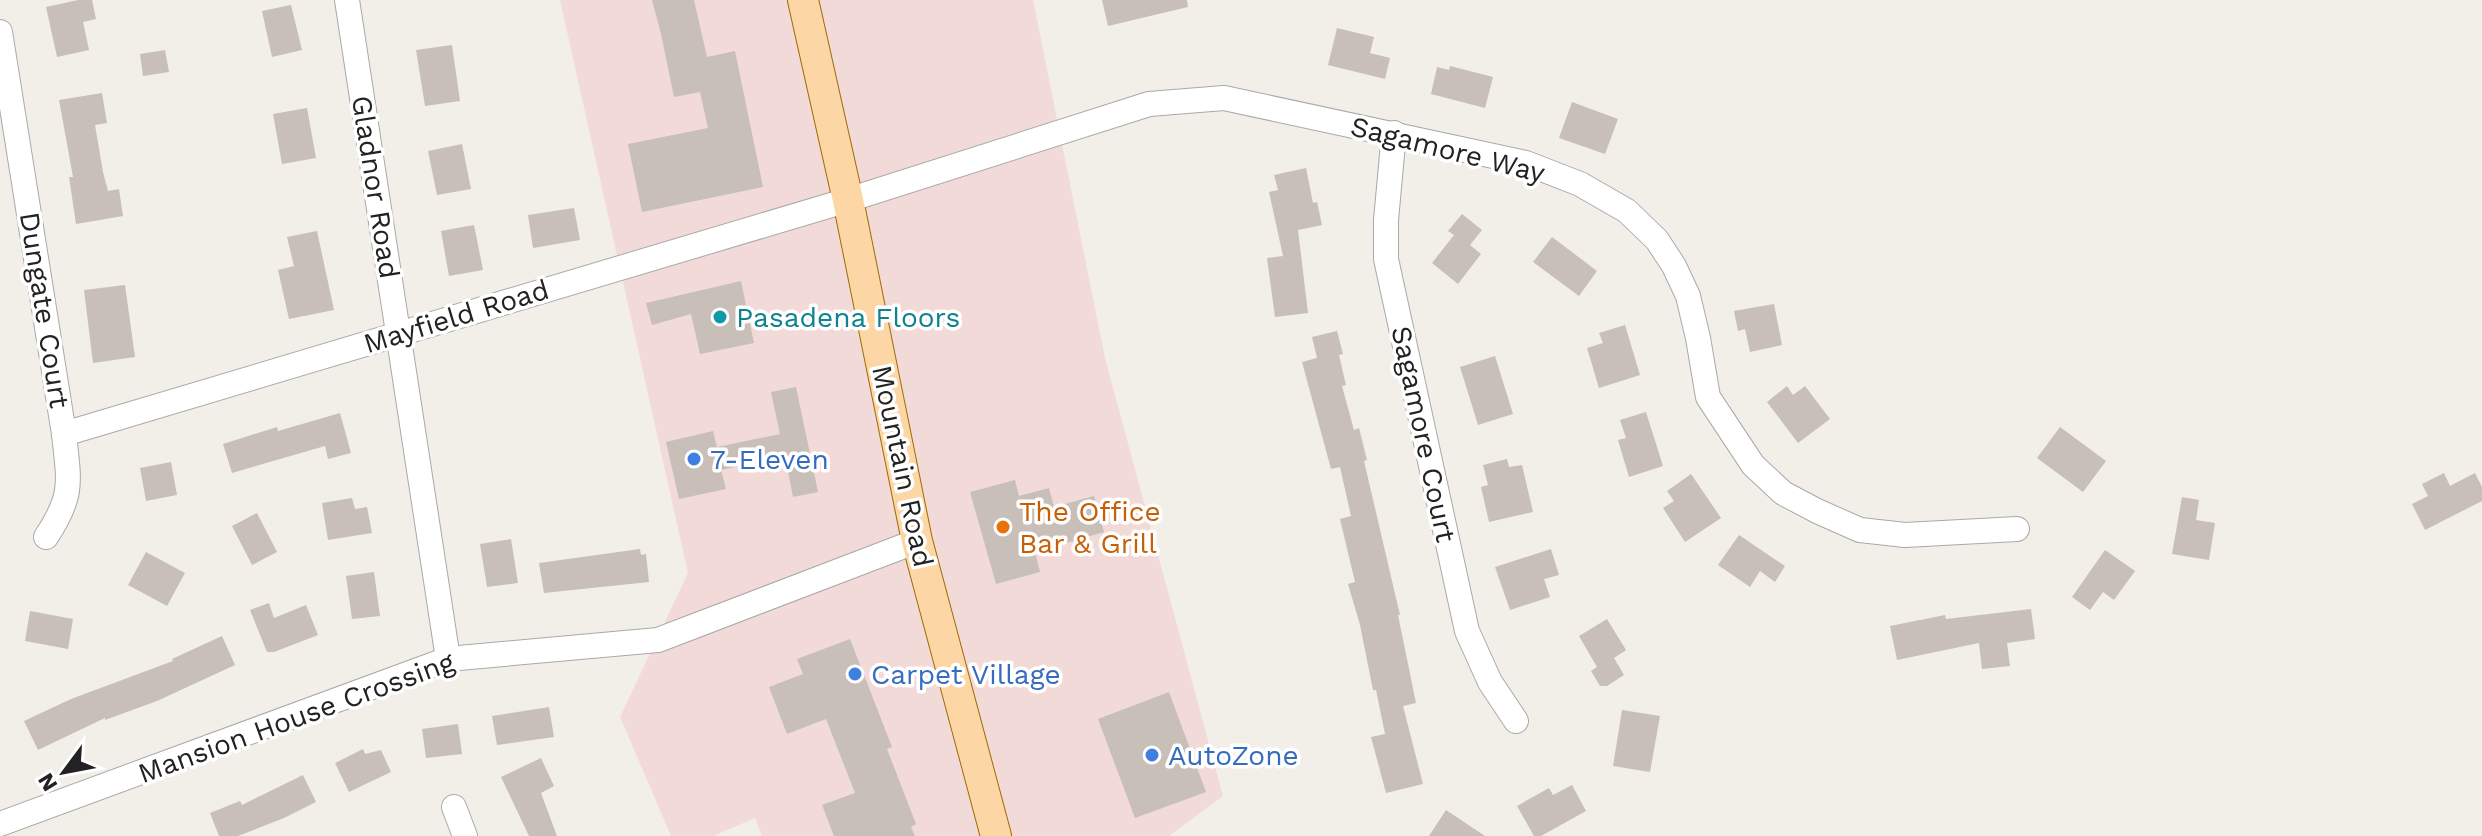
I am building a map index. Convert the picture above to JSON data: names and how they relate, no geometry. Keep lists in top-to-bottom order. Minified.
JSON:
{"streets":{"main road":["Mountain Road"],"street":["Sagamore Way","Gladnor Road","Dungate Court","Mayfield Road","Sagamore Court","Mansion House Crossing"]},"crossings":[["Sagamore Way","Mayfield Road"],["Sagamore Way","Sagamore Court"],["Sagamore Way","Mountain Road"],["Gladnor Road","Mayfield Road"],["Gladnor Road","Mansion House Crossing"],["Dungate Court","Mayfield Road"],["Mayfield Road","Mountain Road"],["Mountain Road","Mansion House Crossing"]],"places":["Pasadena Floors","7-Eleven","The Office Bar & Grill","Carpet Village","AutoZone"],"north":"bottom left"}
